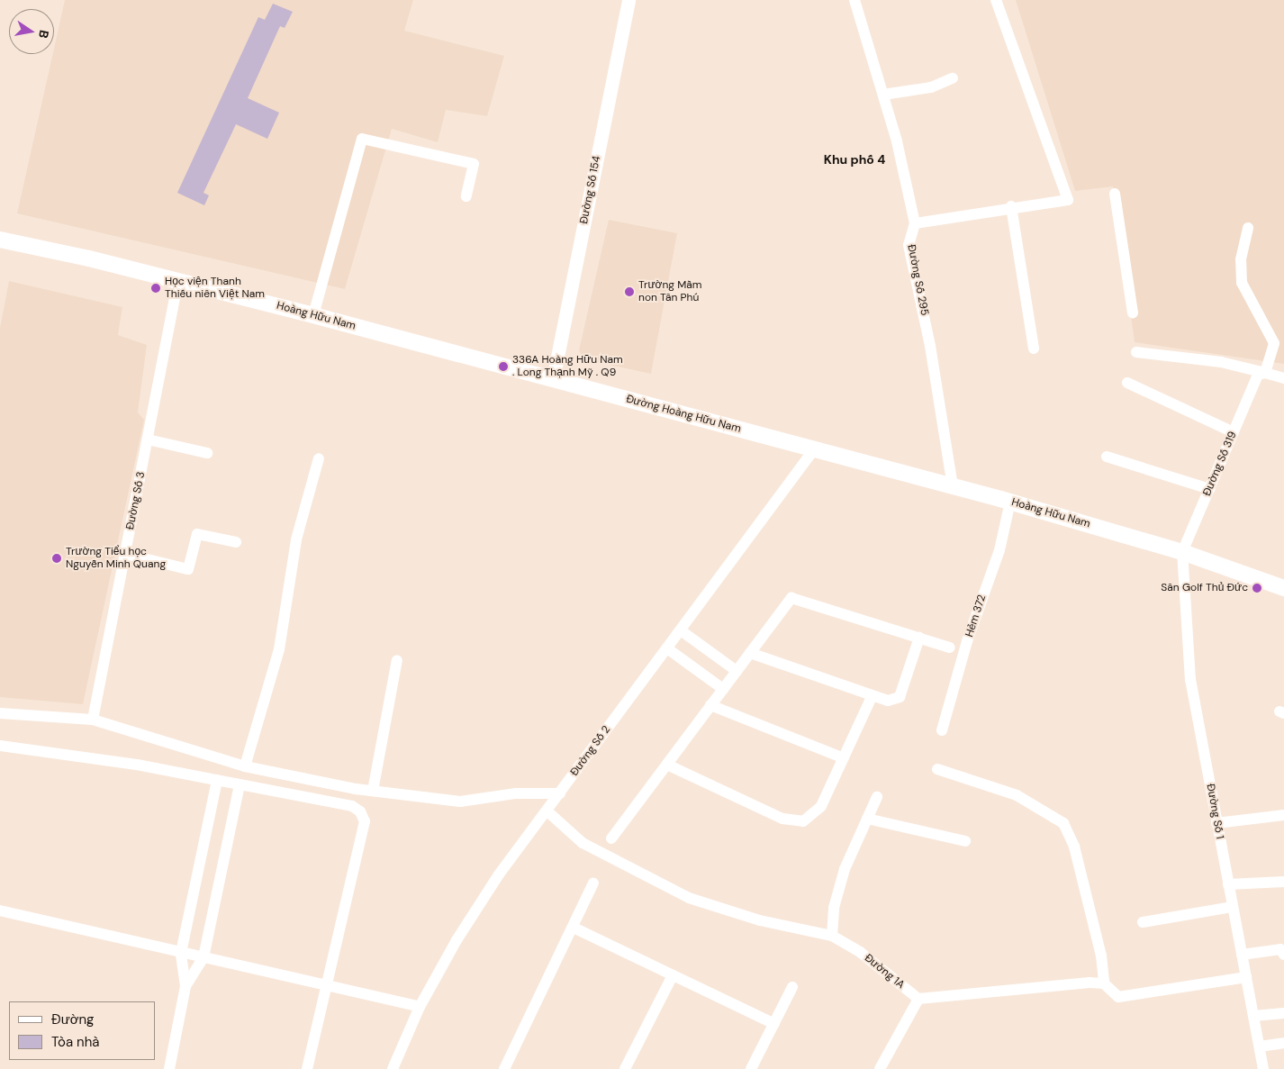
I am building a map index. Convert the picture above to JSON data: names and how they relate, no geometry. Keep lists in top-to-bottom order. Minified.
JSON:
{"streets":{"main road":["Hoàng Hữu Nam","Đường Hoàng Hữu Nam"],"street":["Đường Số 154","Đường Số 295","Đường Số 319","Đường Số 3","Hẻm 372","Đường Số 2","Đường Số 1","Đường 1A"]},"crossings":[["Đường Số 154","Hoàng Hữu Nam"],["Đường Số 154","Đường Hoàng Hữu Nam"],["Đường Số 295","Hoàng Hữu Nam"],["Hoàng Hữu Nam","Đường Hoàng Hữu Nam"],["Hoàng Hữu Nam","Đường Số 319"],["Hoàng Hữu Nam","Đường Số 3"],["Hoàng Hữu Nam","Hẻm 372"],["Hoàng Hữu Nam","Đường Số 2"],["Hoàng Hữu Nam","Đường Số 1"],["Đường Hoàng Hữu Nam","Đường Số 2"],["Đường Số 319","Đường Số 1"],["Đường Số 2","Đường 1A"]],"districts":["Khu phố 4"],"places":["Học viện Thanh Thiếu niên Việt Nam","Trường Mầm non Tân Phú","336A Hoàng Hữu Nam . Long Thạnh Mỹ . Q9","Trường Tiểu học Nguyễn Minh Quang","Sân Golf Thủ Đức"],"legend":["Đường","Tòa nhà"],"north":"right"}
